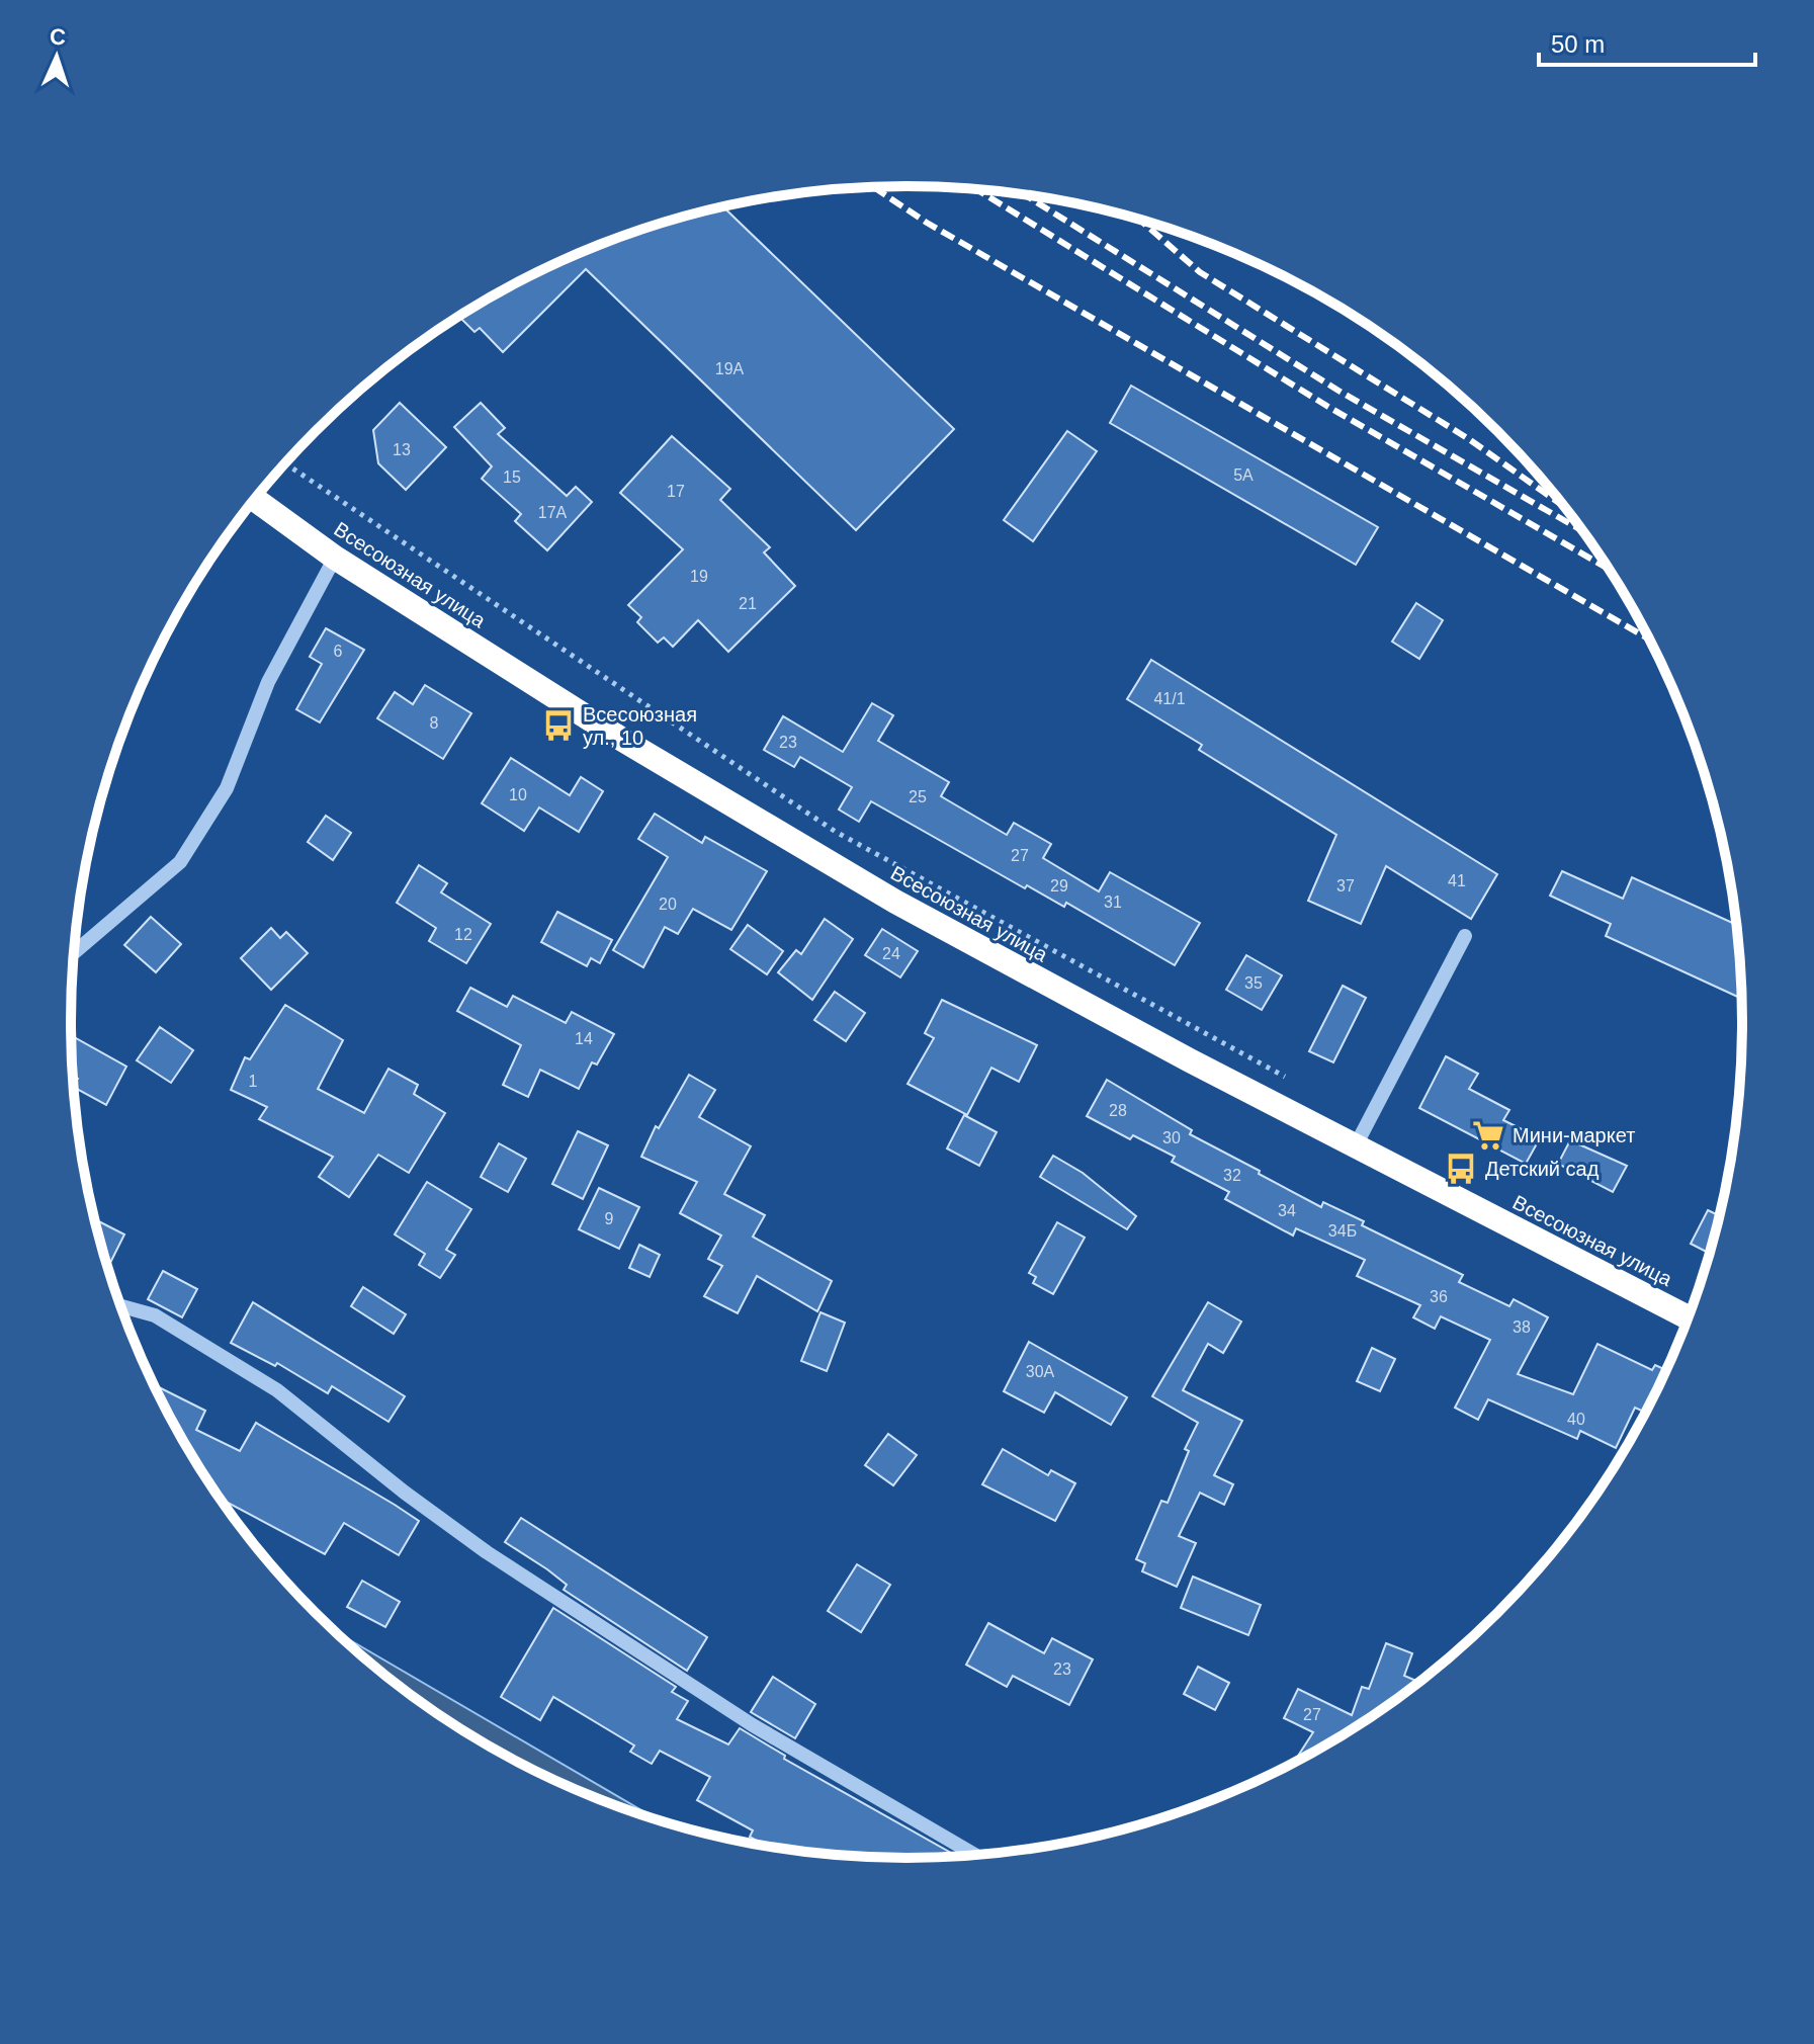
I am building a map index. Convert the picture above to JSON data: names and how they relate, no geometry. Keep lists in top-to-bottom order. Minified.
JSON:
{"streets":{"highway":["Всесоюзная улица"]},"places":{"bus stop":["Всесоюзная ул., 10","Детский сад"],"supermarket":["Мини-маркет"]},"house_numbers":["19А","13","5А","15","17","17А","19","21","6","41/1","8","23","10","25","27","41","29","37","31","20","12","24","35","14","1","28","30","32","34","9","34Б","36","38","30А","40","23","27"],"scale_bar":"50 m","north":"top"}
